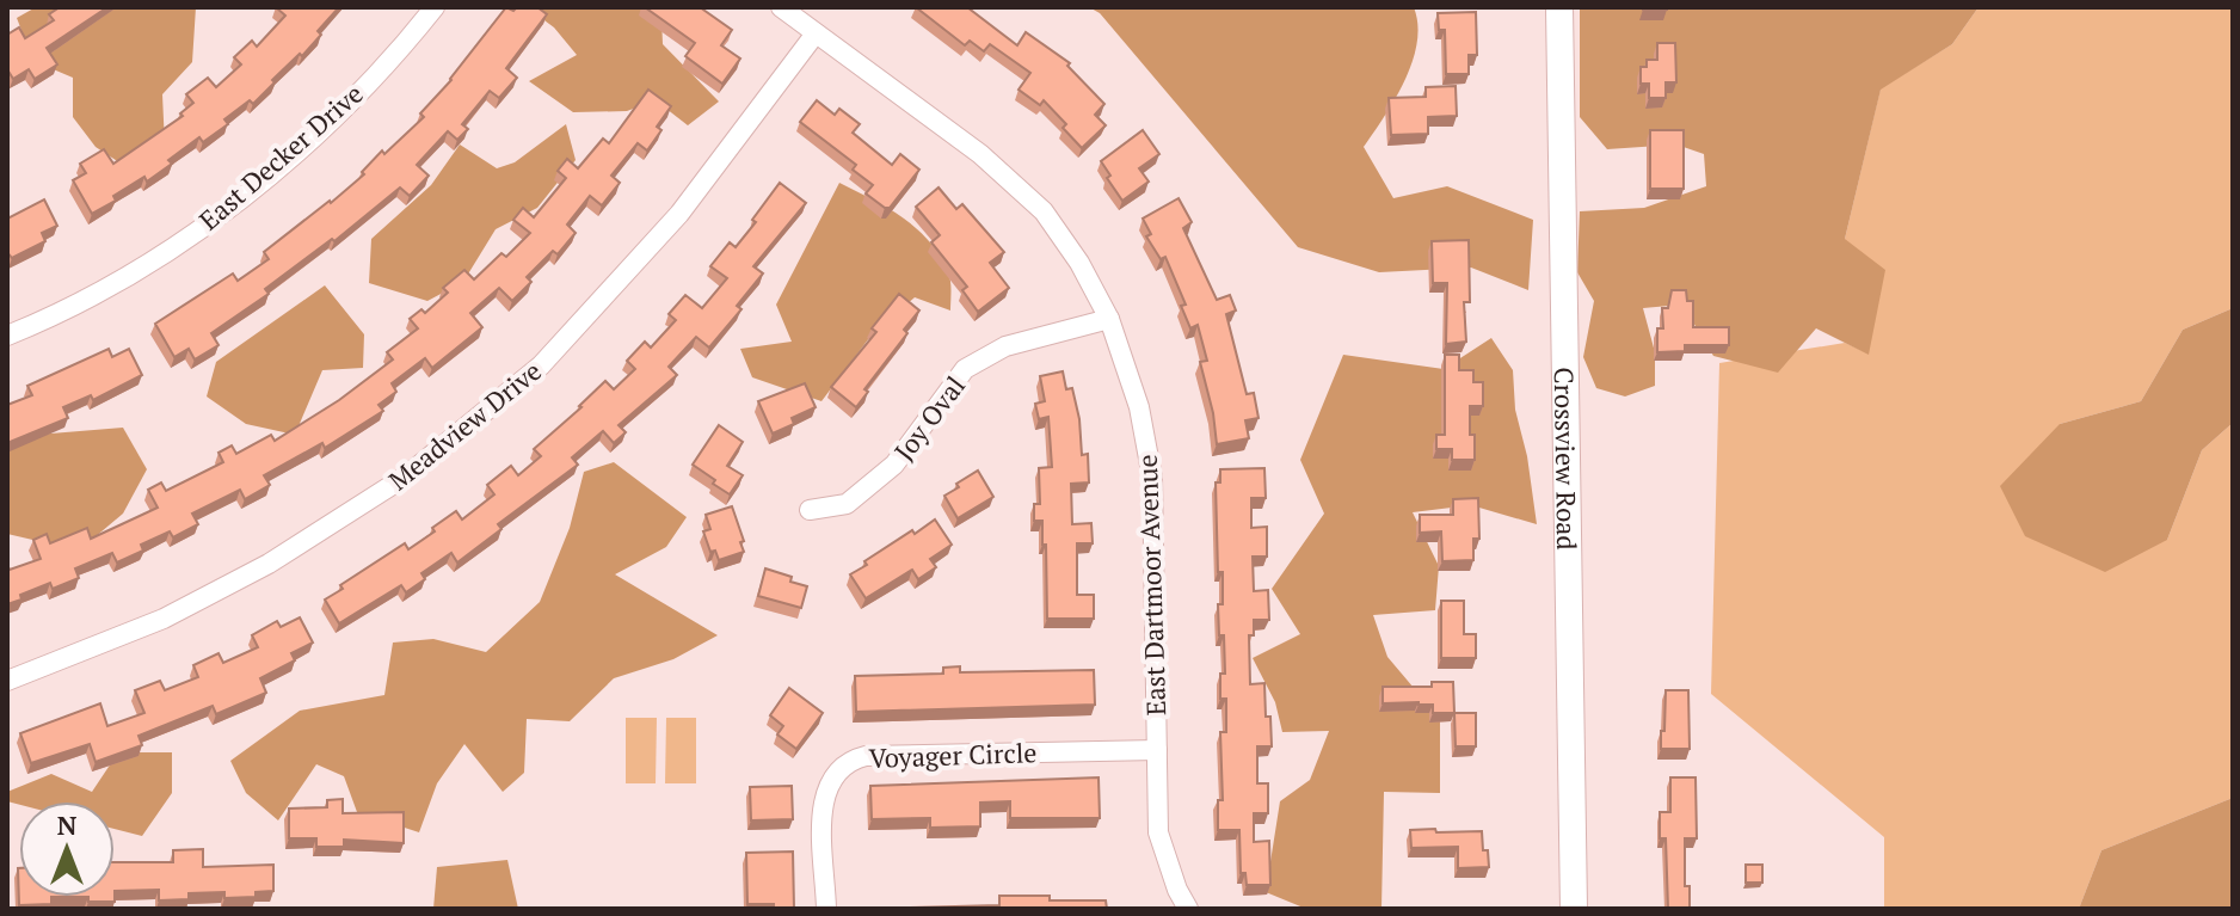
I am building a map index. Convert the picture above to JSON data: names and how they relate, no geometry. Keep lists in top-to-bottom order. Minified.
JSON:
{"streets":{"street":["East Decker Drive","Joy Oval","Meadview Drive","Crossview Road","East Dartmoor Avenue","Voyager Circle"]},"crossings":[["Joy Oval","East Dartmoor Avenue"],["Meadview Drive","East Dartmoor Avenue"],["East Dartmoor Avenue","Voyager Circle"]],"north":"top"}
